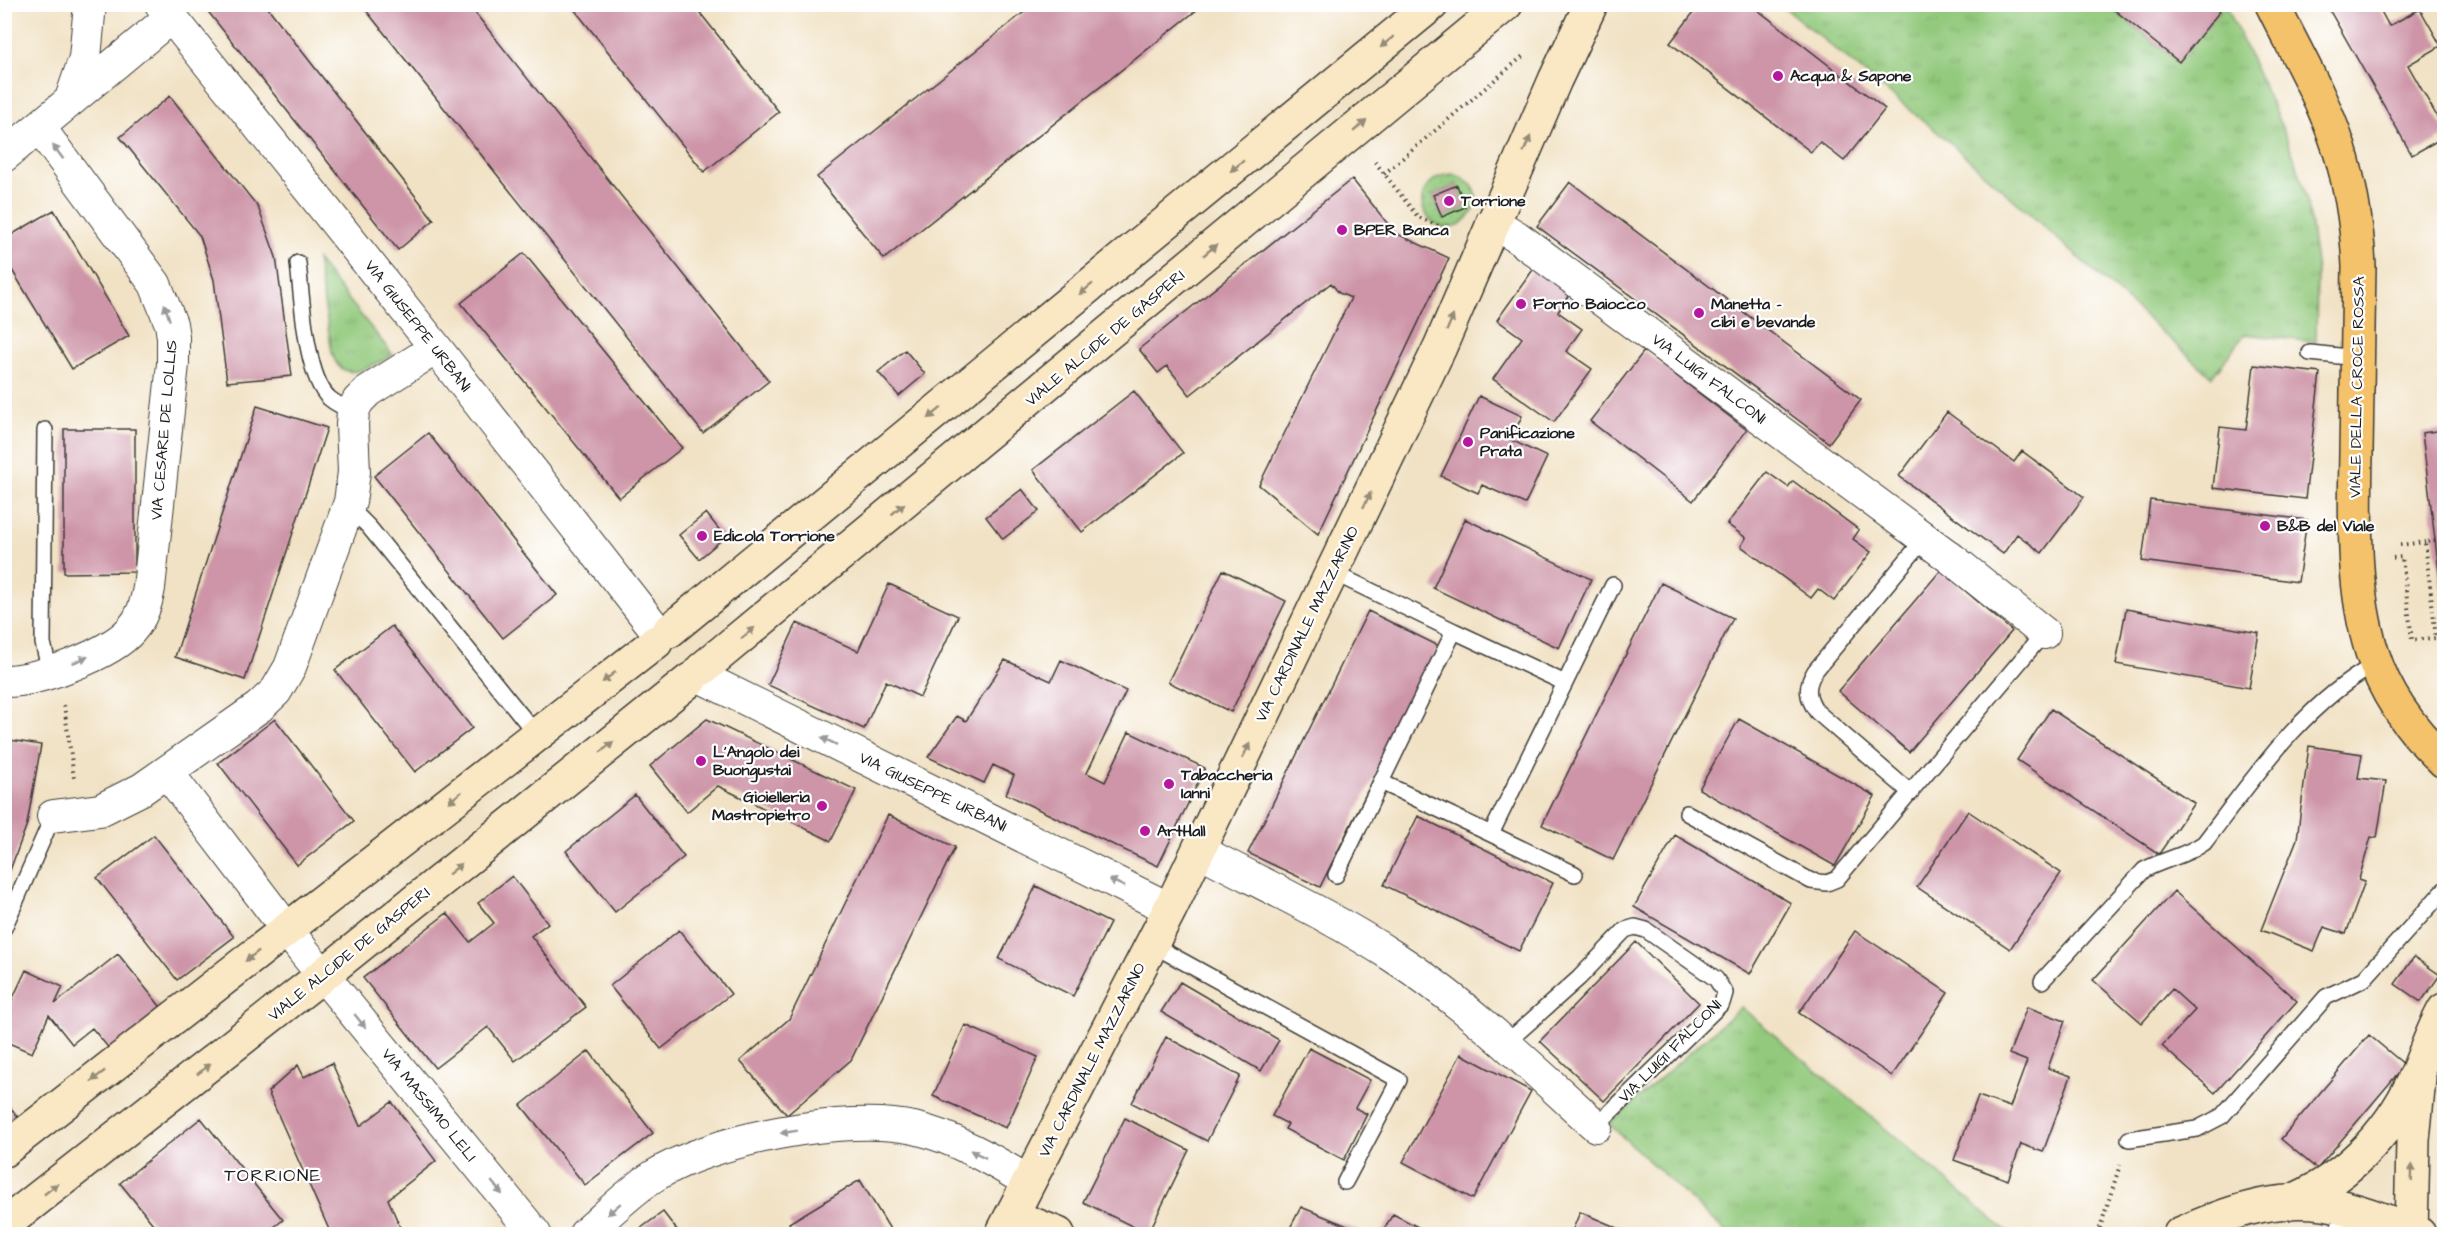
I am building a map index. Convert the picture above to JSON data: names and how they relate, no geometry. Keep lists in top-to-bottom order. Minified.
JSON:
{"streets":{"main road":["VIALE ALCIDE DE GASPERI","VIALE DELLA CROCE ROSSA","VIA CARDINALE MAZZARINO"],"street":["VIA GIUSEPPE URBANI","VIA LUIGI FALCONI","VIA CESARE DE LOLLIS","VIA MASSIMO LELI"]},"crossings":[["VIA GIUSEPPE URBANI","VIALE ALCIDE DE GASPERI"],["VIA GIUSEPPE URBANI","VIA CARDINALE MAZZARINO"],["VIALE ALCIDE DE GASPERI","VIA MASSIMO LELI"],["VIA LUIGI FALCONI","VIA CARDINALE MAZZARINO"]],"one_way":["VIA GIUSEPPE URBANI","VIA CESARE DE LOLLIS","VIA MASSIMO LELI"],"districts":["TORRIONE"],"places":["Acqua & Sapone","Torrione","BPER Banca","Forno Baiocco","Manetta - cibi e bevande","Panificazione Prata","B&B del Viale","Edicola Torrione","L'Angolo dei Buongustai","Tabaccheria Ianni","Gioielleria Mastropietro","ArtHall"]}
